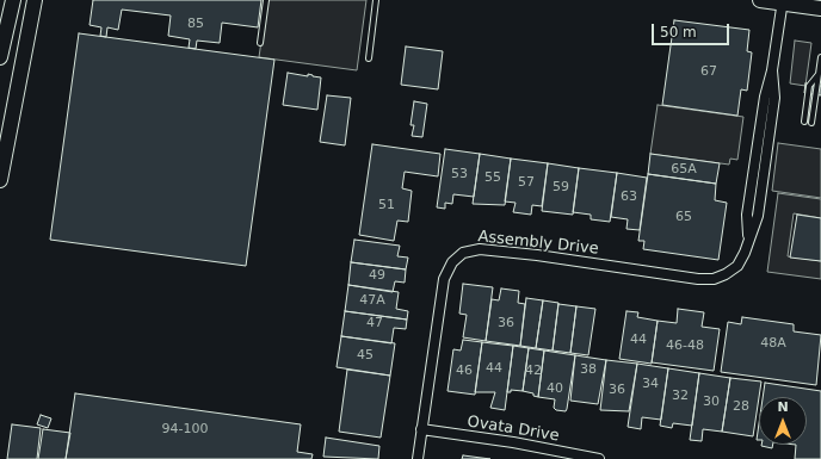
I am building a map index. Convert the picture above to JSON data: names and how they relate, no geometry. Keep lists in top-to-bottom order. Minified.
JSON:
{"streets":{"street":["Assembly Drive","Ovata Drive"]},"crossings":[["Assembly Drive","Ovata Drive"]],"house_numbers":["85","67","65A","53","55","57","59","63","51","65","49","47A","47","36","44","48A","46-48","45","44","38","46","42","34","40","36","32","30","28","94-100"],"scale_bar":"50 m","north":"top"}
